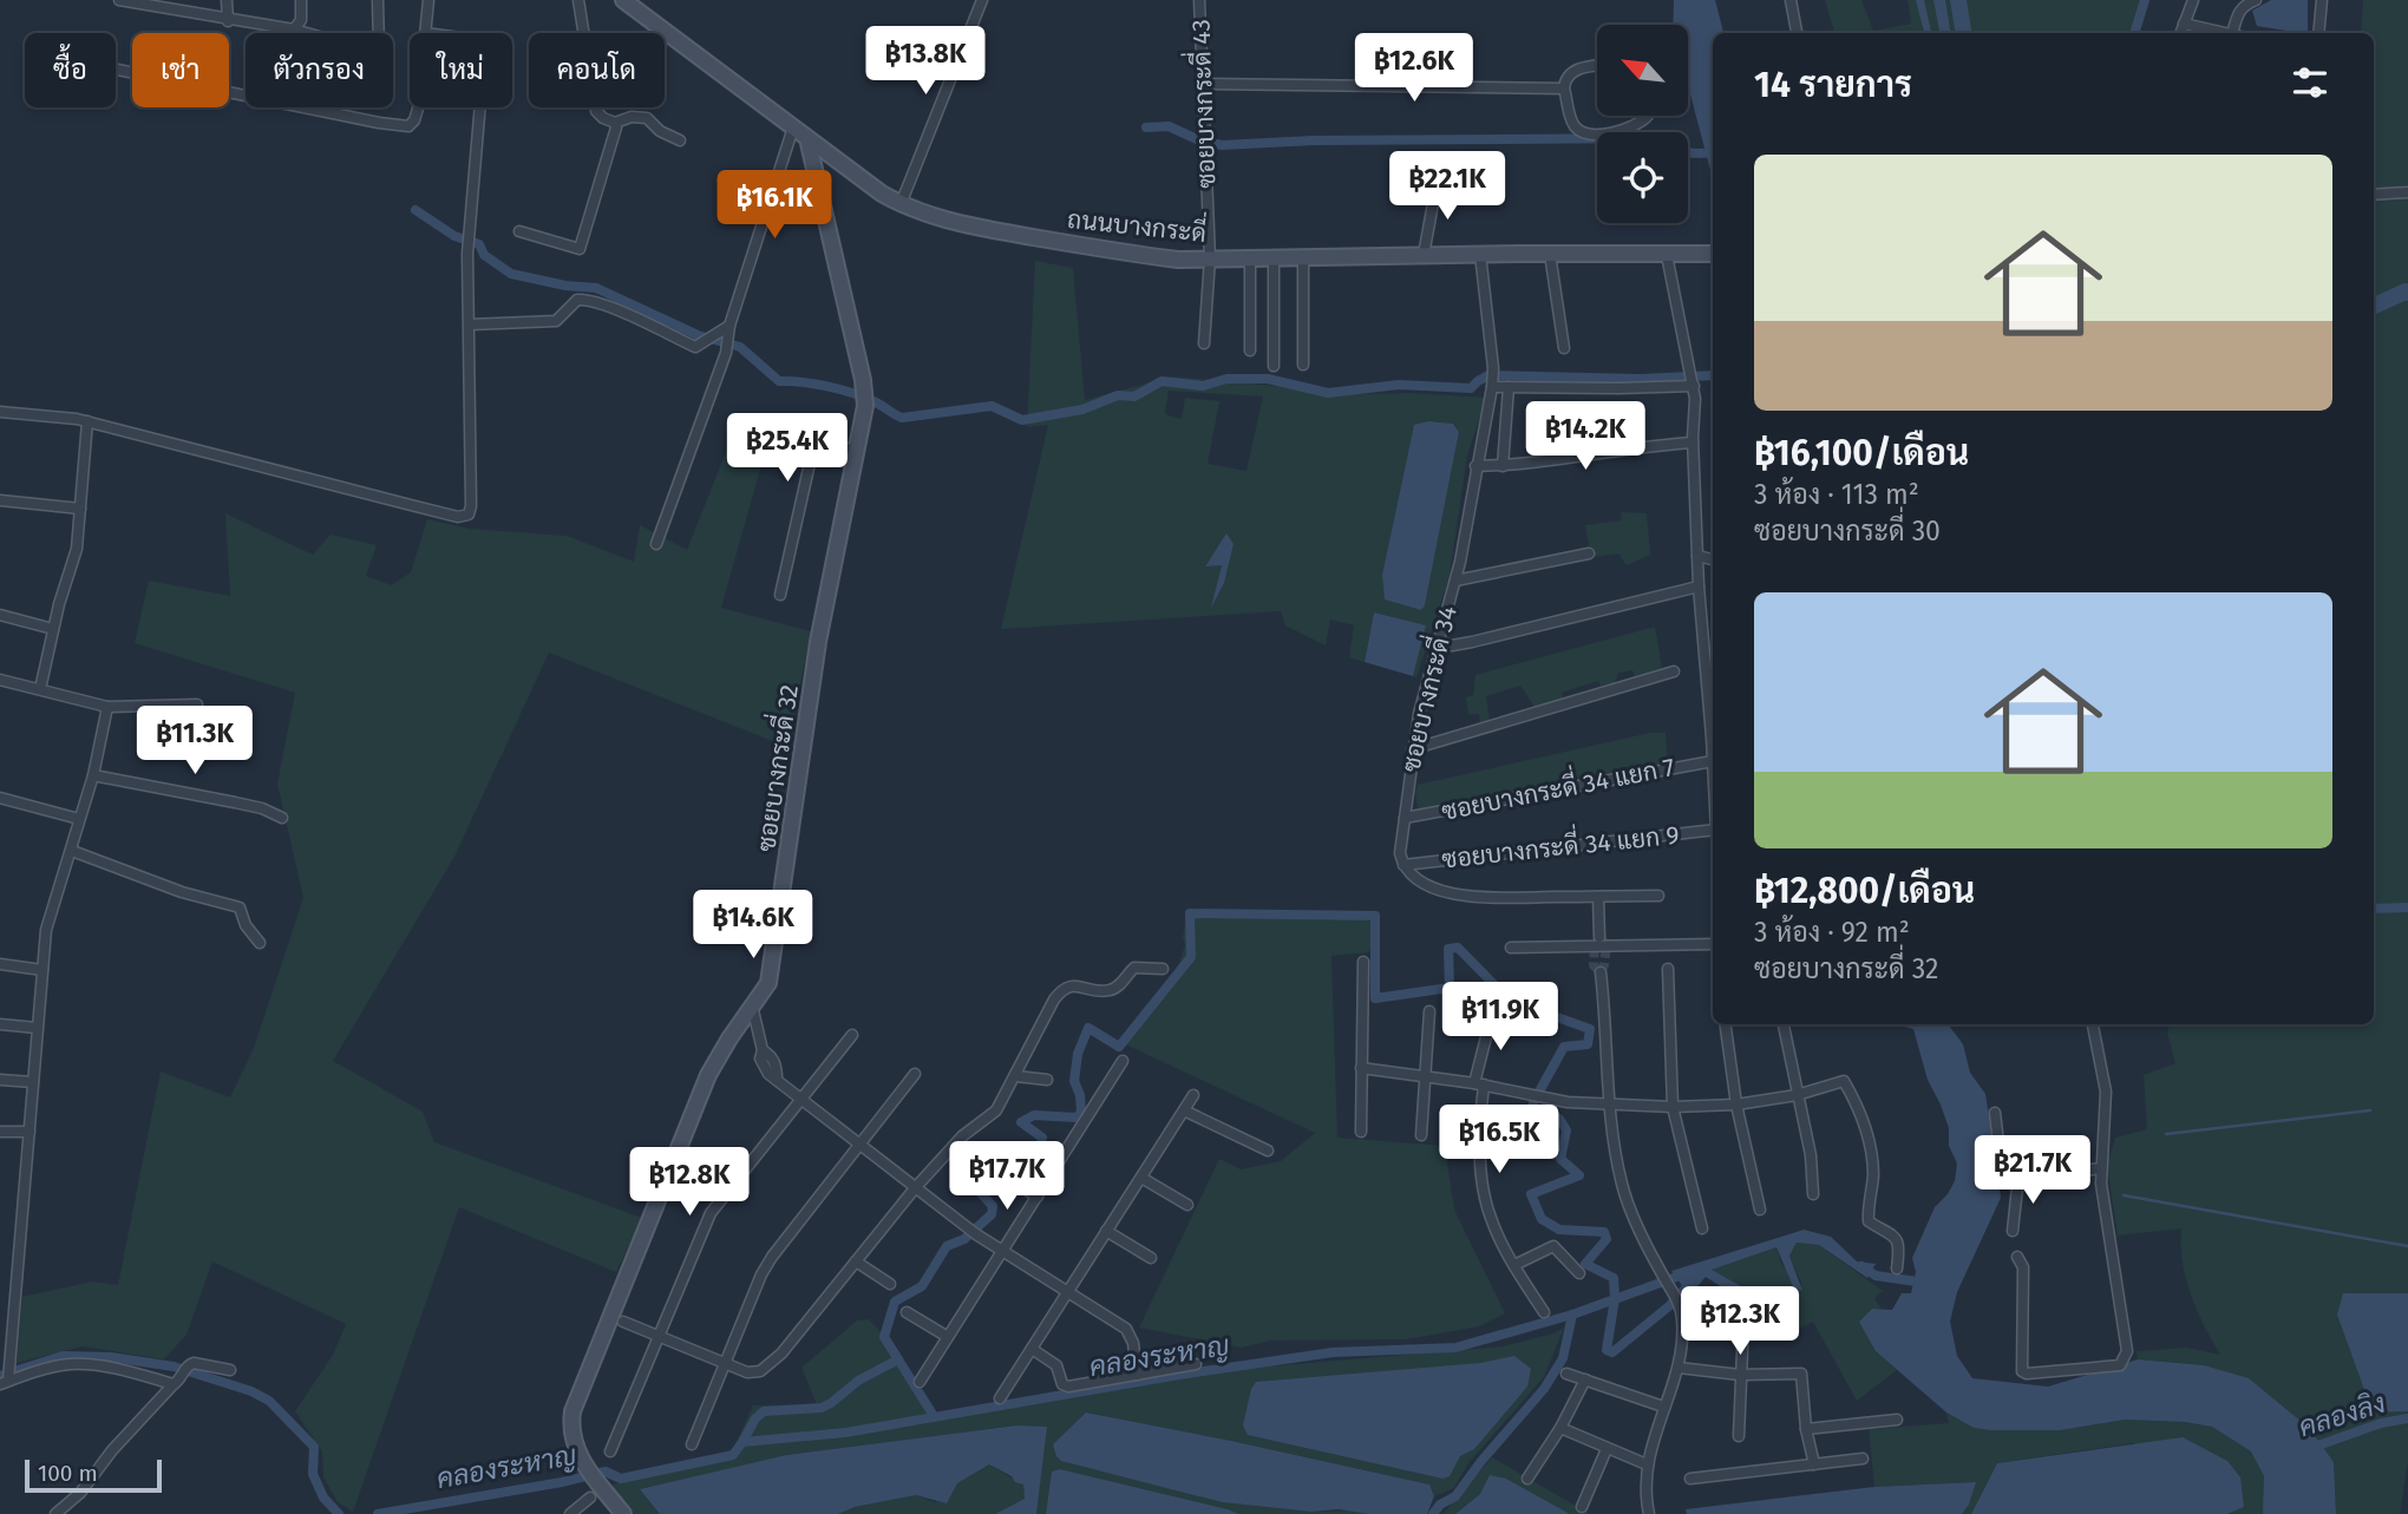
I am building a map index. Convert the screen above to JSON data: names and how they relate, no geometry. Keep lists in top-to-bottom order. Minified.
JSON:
{"streets":{"street":["ซอยบางกระดี่ 43","ถนนบางกระดี่","ซอยบางกระดี่ 34","ซอยบางกระดี่ 32","ซอยบางกระดี่ 34 แยก 7","ซอยบางกระดี่ 34 แยก 9"]},"crossings":[["ซอยบางกระดี่ 43","ถนนบางกระดี่"],["ถนนบางกระดี่","ซอยบางกระดี่ 34"],["ถนนบางกระดี่","ซอยบางกระดี่ 32"],["ซอยบางกระดี่ 34","ซอยบางกระดี่ 34 แยก 7"],["ซอยบางกระดี่ 34","ซอยบางกระดี่ 34 แยก 9"]],"water":["คลองระหาญ","คลองลิง"],"scale_bar":"100 m","north":"top left","page":{"price":["฿13.8K","฿12.6K","฿22.1K","฿16.1K","฿14.2K","฿25.4K","฿11.3K","฿14.6K","฿11.9K","฿16.5K","฿21.7K","฿17.7K","฿12.8K","฿12.3K"],"chip":["ซื้อ","เช่า","ตัวกรอง","ใหม่","คอนโด"],"heading":"14 รายการ","list":[{"name":"฿16,100/เดือน","note":"3 ห้อง · 113 m² · ซอยบางกระดี่ 30"},{"name":"฿12,800/เดือน","note":"3 ห้อง · 92 m² · ซอยบางกระดี่ 32"}],"scale":"100 m"}}
